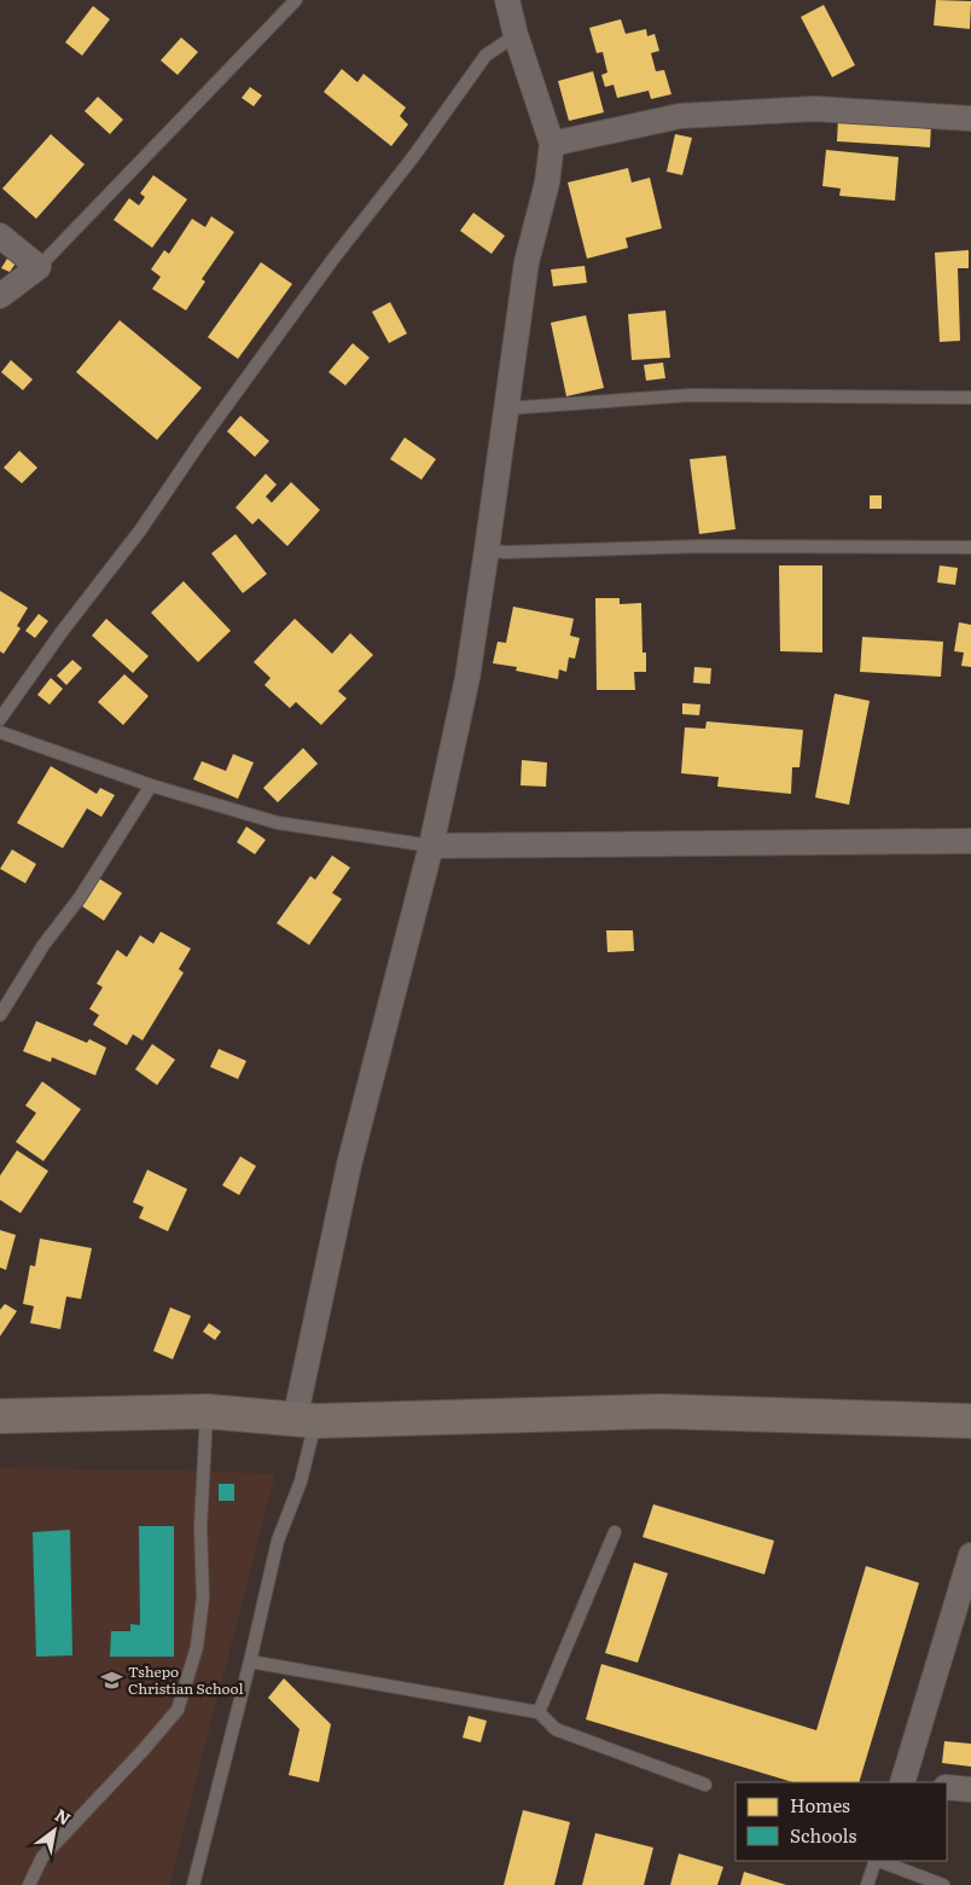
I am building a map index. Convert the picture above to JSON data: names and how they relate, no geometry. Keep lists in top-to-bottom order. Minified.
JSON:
{"places":{"school or university":["Tshepo Christian School"]},"legend":["Homes","Schools"],"north":"top right"}
